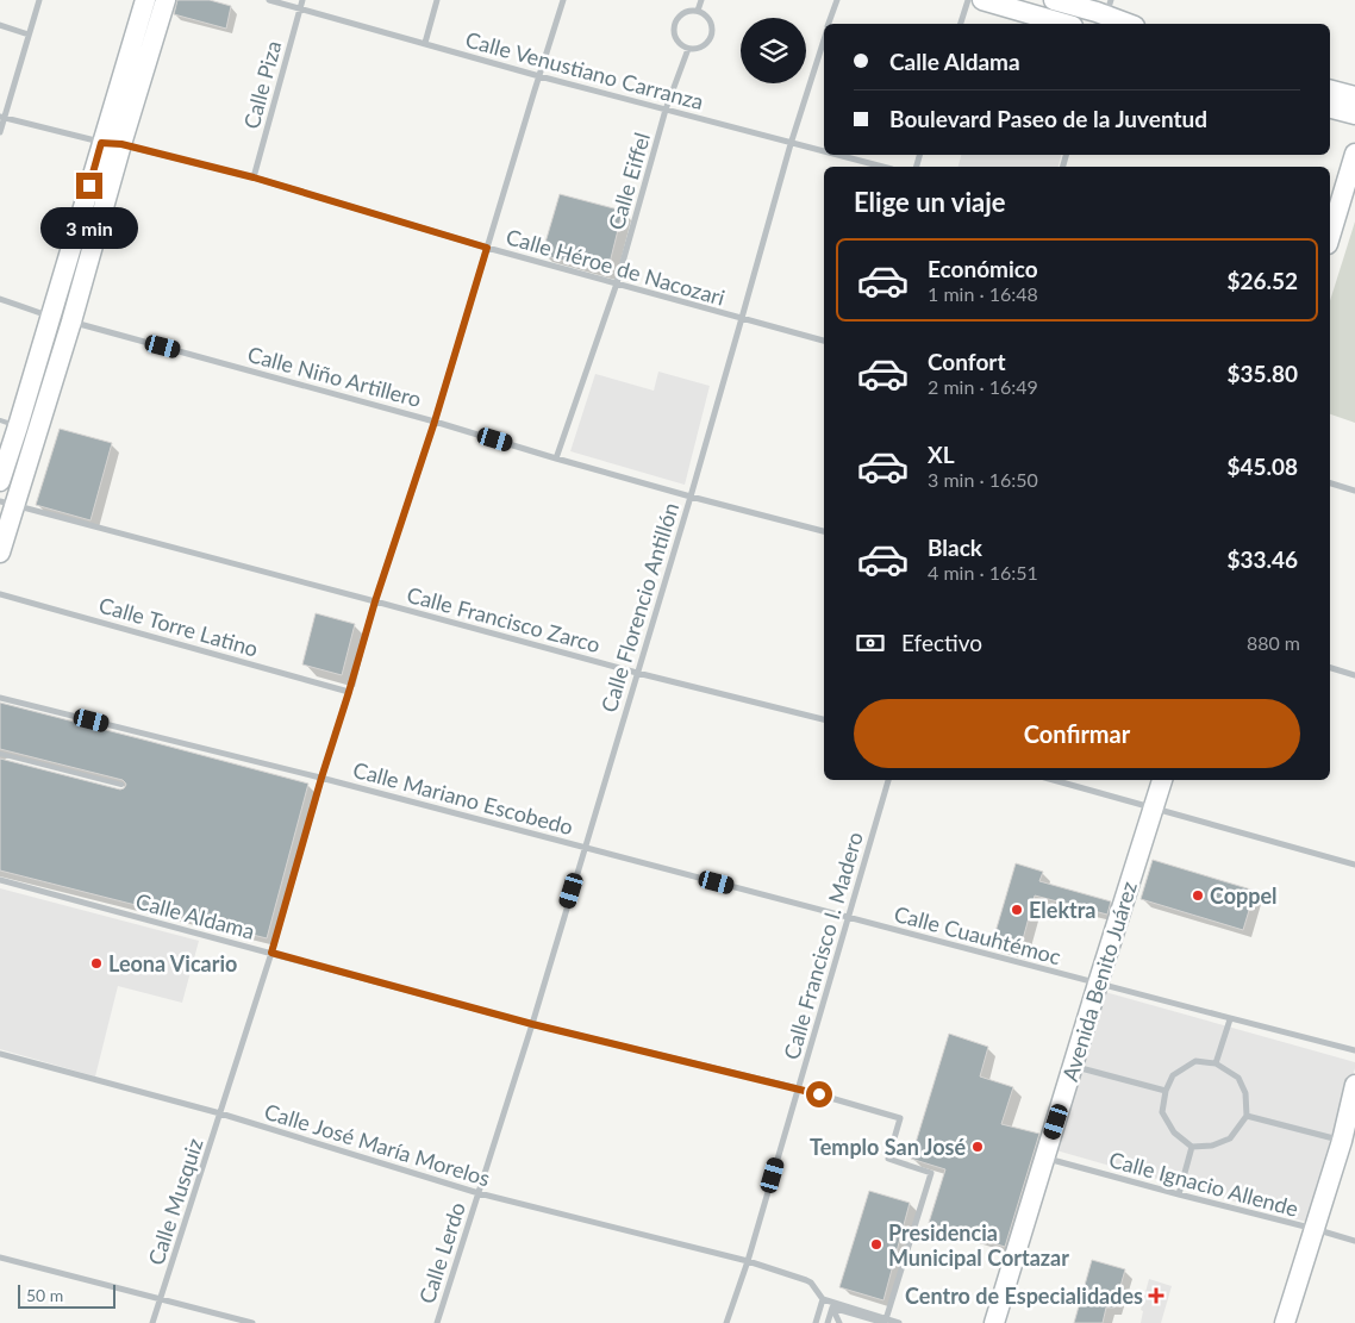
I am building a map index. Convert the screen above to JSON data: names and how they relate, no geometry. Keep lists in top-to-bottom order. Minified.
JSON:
{"streets":{"main road":["Avenida Benito Juárez"],"street":["Calle Venustiano Carranza","Calle Piza","Calle Eiffel","Calle Héroe de Nacozari","Calle Niño Artillero","Calle Florencio Antillón","Calle Francisco Zarco","Calle Torre Latino","Calle Mariano Escobedo","Calle Aldama","Calle Cuauhtémoc","Calle Francisco I. Madero","Calle José María Morelos","Calle Ignacio Allende","Calle Musquiz","Calle Lerdo"]},"crossings":[["Calle Venustiano Carranza","Calle Piza"],["Calle Venustiano Carranza","Calle Eiffel"],["Calle Venustiano Carranza","Calle Florencio Antillón"],["Calle Venustiano Carranza","Calle Musquiz"],["Calle Piza","Calle Héroe de Nacozari"],["Calle Eiffel","Calle Héroe de Nacozari"],["Calle Eiffel","Calle Niño Artillero"],["Calle Héroe de Nacozari","Calle Florencio Antillón"],["Calle Héroe de Nacozari","Calle Musquiz"],["Calle Niño Artillero","Calle Florencio Antillón"],["Calle Niño Artillero","Calle Musquiz"],["Calle Florencio Antillón","Calle Francisco Zarco"],["Calle Florencio Antillón","Calle Mariano Escobedo"],["Calle Florencio Antillón","Calle Aldama"],["Calle Florencio Antillón","Calle José María Morelos"],["Calle Florencio Antillón","Calle Lerdo"],["Calle Francisco Zarco","Calle Musquiz"],["Calle Torre Latino","Calle Musquiz"],["Calle Mariano Escobedo","Calle Cuauhtémoc"],["Calle Mariano Escobedo","Calle Francisco I. Madero"],["Calle Mariano Escobedo","Calle Musquiz"],["Calle Aldama","Calle Francisco I. Madero"],["Calle Aldama","Calle Musquiz"],["Calle Cuauhtémoc","Calle Francisco I. Madero"],["Calle Cuauhtémoc","Avenida Benito Juárez"],["Calle Francisco I. Madero","Calle José María Morelos"],["Avenida Benito Juárez","Calle Ignacio Allende"],["Calle José María Morelos","Calle Musquiz"],["Calle José María Morelos","Calle Lerdo"]],"places":{"other":["Coppel","Elektra","Leona Vicario","Templo San José","Presidencia Municipal Cortazar"],"health":["Centro de Especialidades"]},"scale_bar":"50 m","page":{"banner":["Calle Aldama","Boulevard Paseo de la Juventud"],"heading":"Elige un viaje","bubble":"3 min","list":[{"name":"Económico","note":"1 min · 16:48","value":"$26.52"},{"name":"Confort","note":"2 min · 16:49","value":"$35.80"},{"name":"XL","note":"3 min · 16:50","value":"$45.08"},{"name":"Black","note":"4 min · 16:51","value":"$33.46"}],"pay":["Efectivo","880 m"],"buttons":"Confirmar","scale":"50 m"}}
